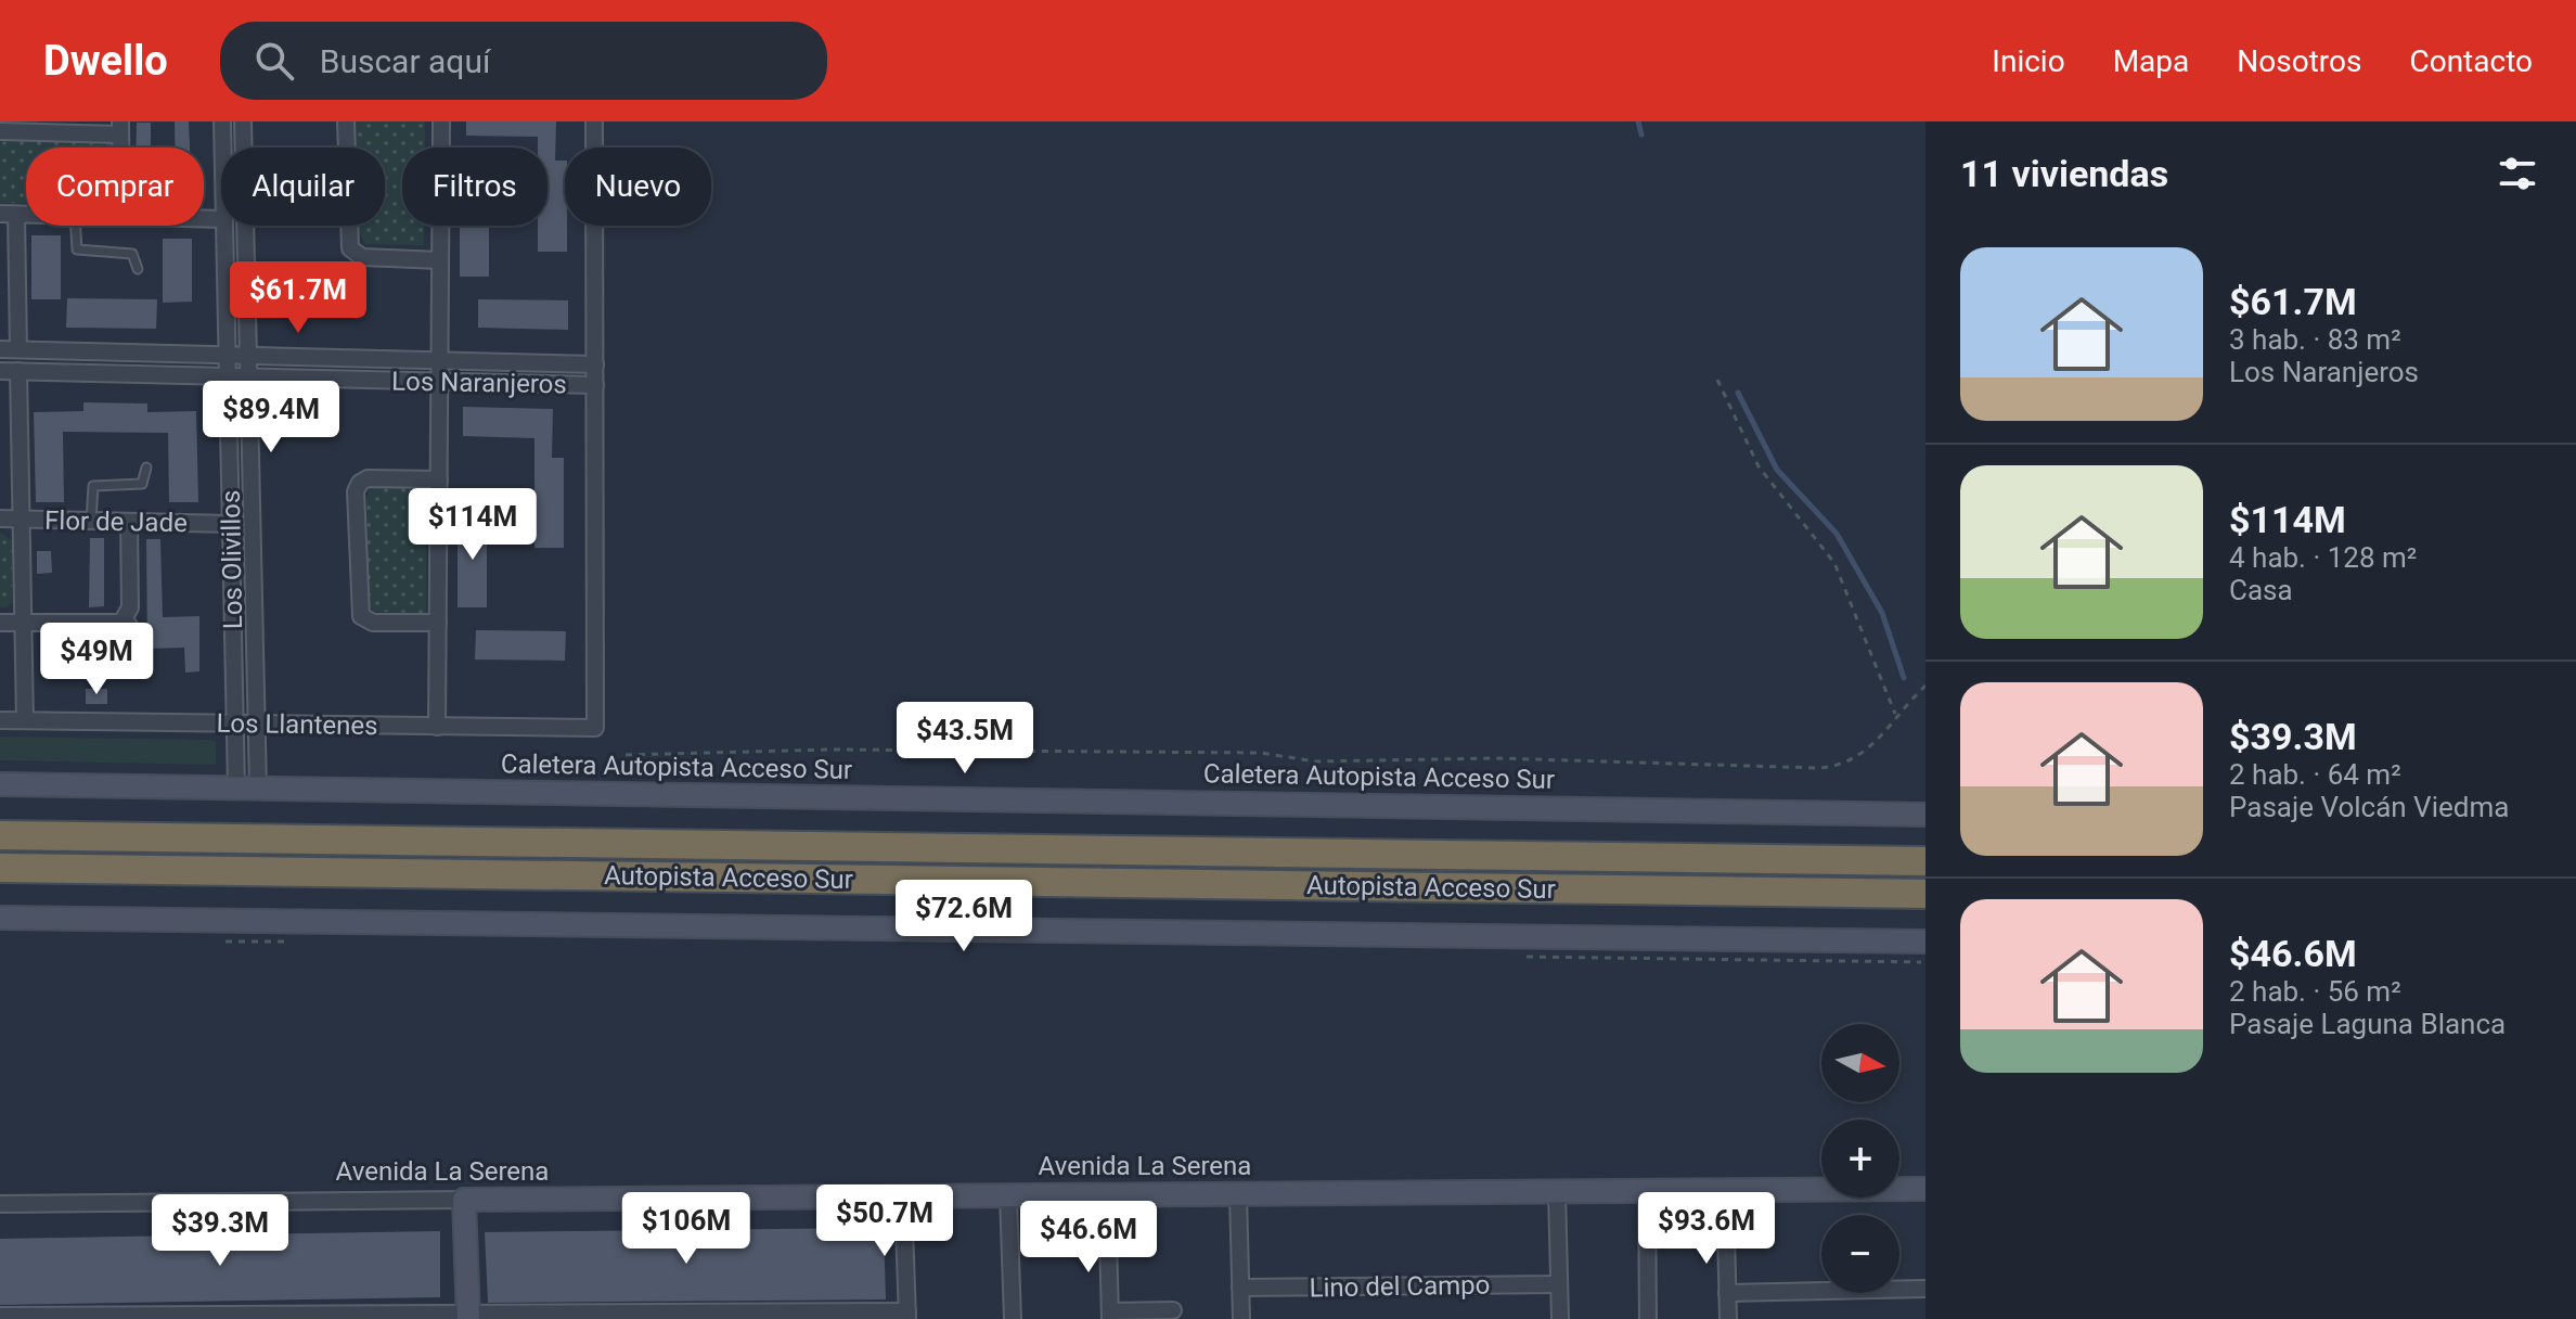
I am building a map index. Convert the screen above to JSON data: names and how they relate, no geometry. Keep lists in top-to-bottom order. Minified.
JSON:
{"streets":{"highway":["Autopista Acceso Sur"],"main road":["Caletera Autopista Acceso Sur","Avenida La Serena"],"street":["Los Naranjeros","Flor de Jade","Los Olivillos","Los Llantenes","Lino del Campo"]},"crossings":[["Los Naranjeros","Los Olivillos"],["Los Naranjeros","Los Llantenes"],["Flor de Jade","Los Olivillos"],["Los Olivillos","Los Llantenes"],["Los Olivillos","Caletera Autopista Acceso Sur"]],"north":"right","page":{"header":"Dwello","search":"Buscar aquí","nav":["Inicio","Mapa","Nosotros","Contacto"],"heading":"11 viviendas","chip":["Comprar","Alquilar","Filtros","Nuevo"],"list":[{"name":"$61.7M","note":"3 hab. · 83 m² · Los Naranjeros"},{"name":"$114M","note":"4 hab. · 128 m² · Casa"},{"name":"$39.3M","note":"2 hab. · 64 m² · Pasaje Volcán Viedma"},{"name":"$46.6M","note":"2 hab. · 56 m² · Pasaje Laguna Blanca"}],"price":["$61.7M","$89.4M","$114M","$49M","$43.5M","$72.6M","$50.7M","$106M","$93.6M","$39.3M","$46.6M"],"map_buttons":["+","−"]}}
